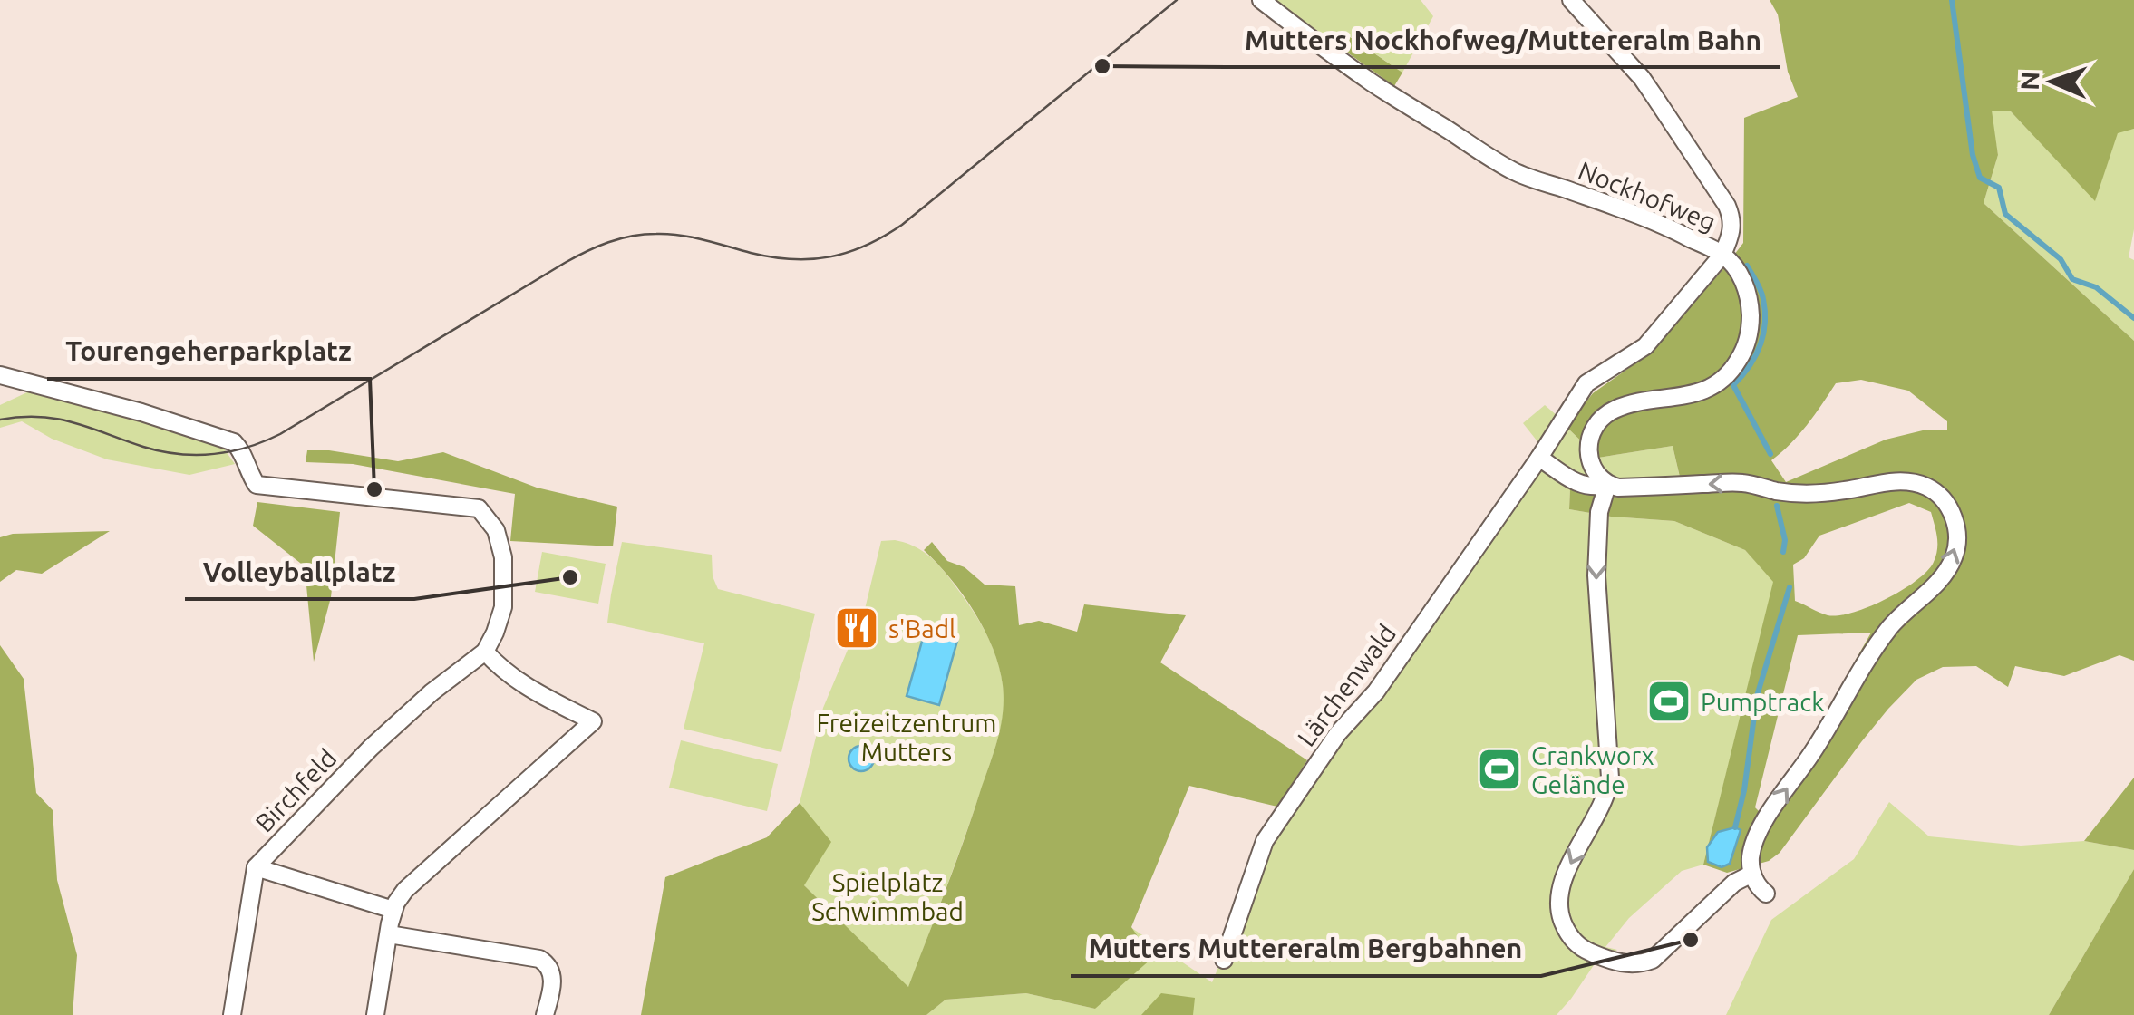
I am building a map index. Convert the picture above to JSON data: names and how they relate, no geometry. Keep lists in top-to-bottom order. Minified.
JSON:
{"streets":{"street":["Nockhofweg","Lärchenwald","Birchfeld"]},"crossings":[["Nockhofweg","Lärchenwald"]],"parks":["Freizeitzentrum Mutters","Spielplatz Schwimmbad"],"places":{"other":["Mutters Nockhofweg/Muttereralm Bahn","Tourengeherparkplatz","Volleyballplatz","Mutters Muttereralm Bergbahnen"],"restaurant":["s'Badl"],"sports":["Pumptrack","Crankworx Gelände"]},"north":"left"}
